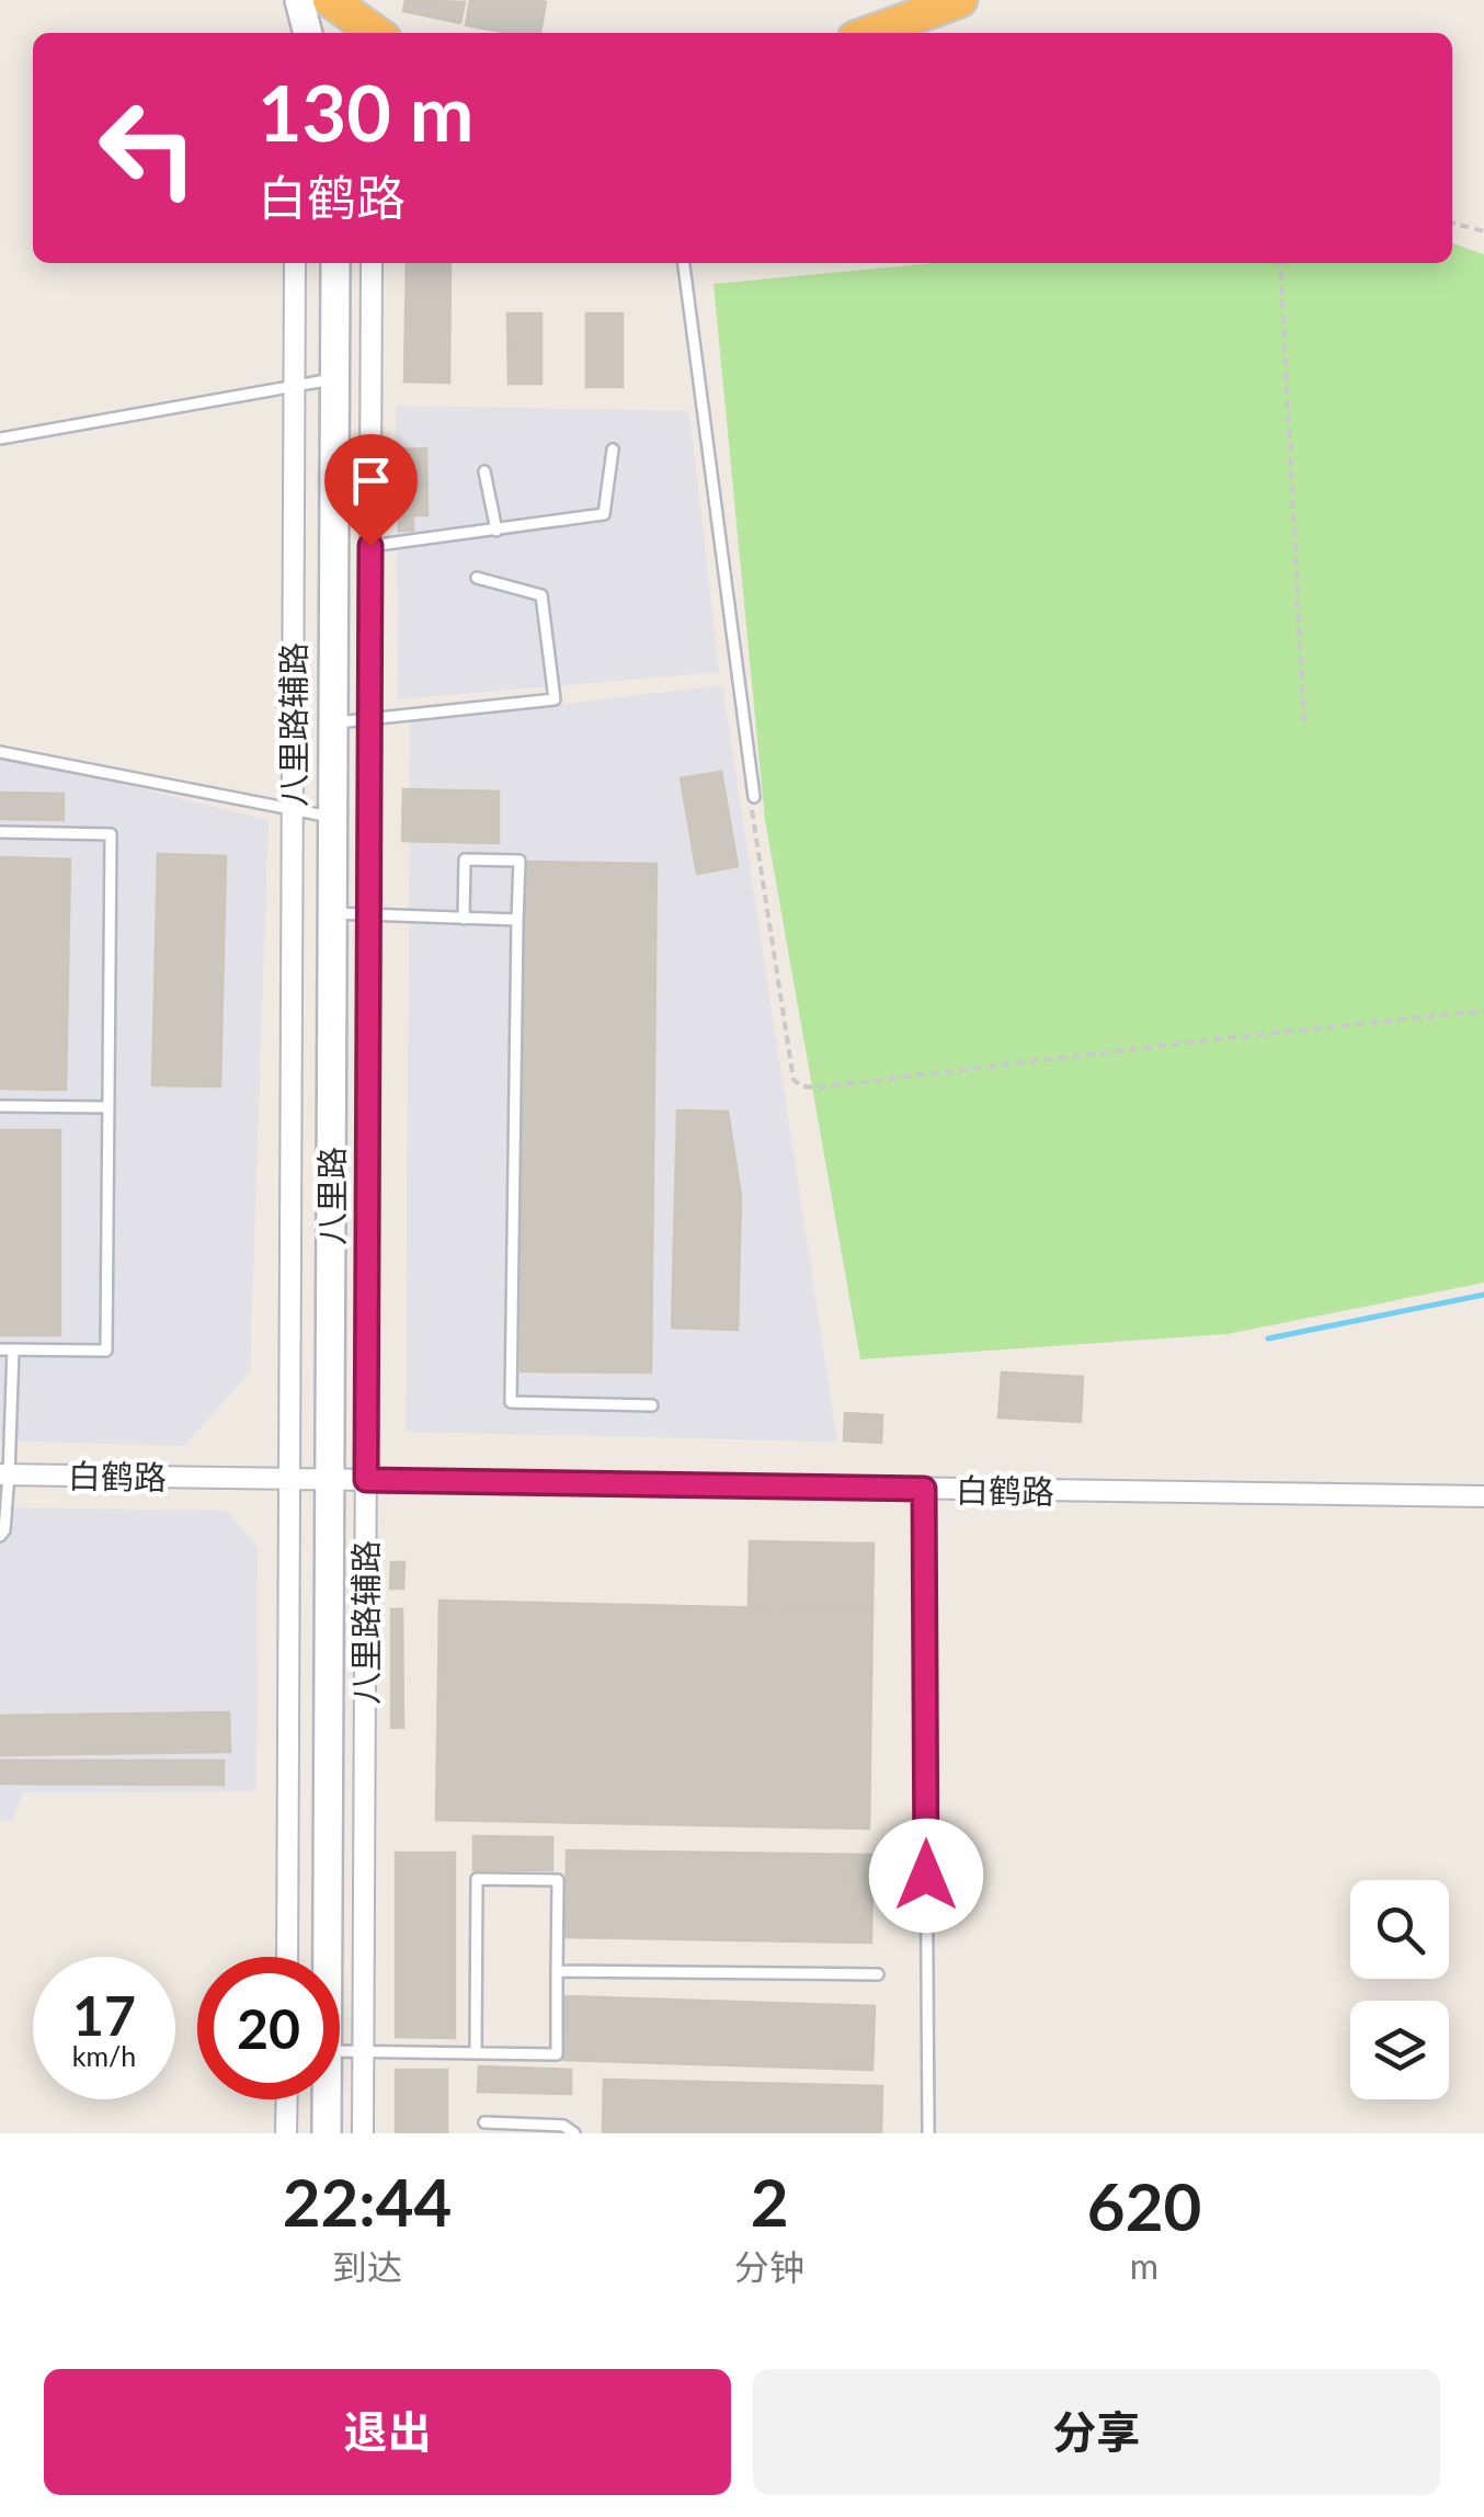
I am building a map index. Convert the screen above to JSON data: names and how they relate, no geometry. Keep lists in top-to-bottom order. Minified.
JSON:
{"streets":{"main road":["八里路"],"street":["八里路辅路","白鹤路"]},"crossings":[["八里路辅路","白鹤路"],["八里路","白鹤路"]],"page":{"turn":["130 m","白鹤路"],"speed":"17 km/h","limit":"20","eta":["22:44","到达","2","分钟","620","m"],"buttons":["退出","分享"]}}
